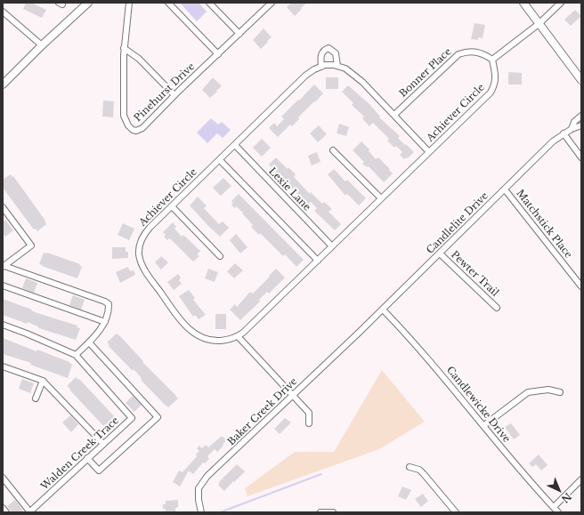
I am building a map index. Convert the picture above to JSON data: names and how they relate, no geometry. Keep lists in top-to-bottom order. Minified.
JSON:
{"streets":{"street":["Bonner Place","Pinehurst Drive","Achiever Circle","Lexie Lane","Candlelite Drive","Matchstick Place","Pewter Trail","Candlewicke Drive","Baker Creek Drive","Walden Creek Trace"]},"crossings":[["Bonner Place","Achiever Circle"],["Achiever Circle","Lexie Lane"],["Candlelite Drive","Matchstick Place"],["Candlelite Drive","Pewter Trail"],["Candlelite Drive","Candlewicke Drive"],["Candlelite Drive","Baker Creek Drive"]],"north":"bottom right"}
